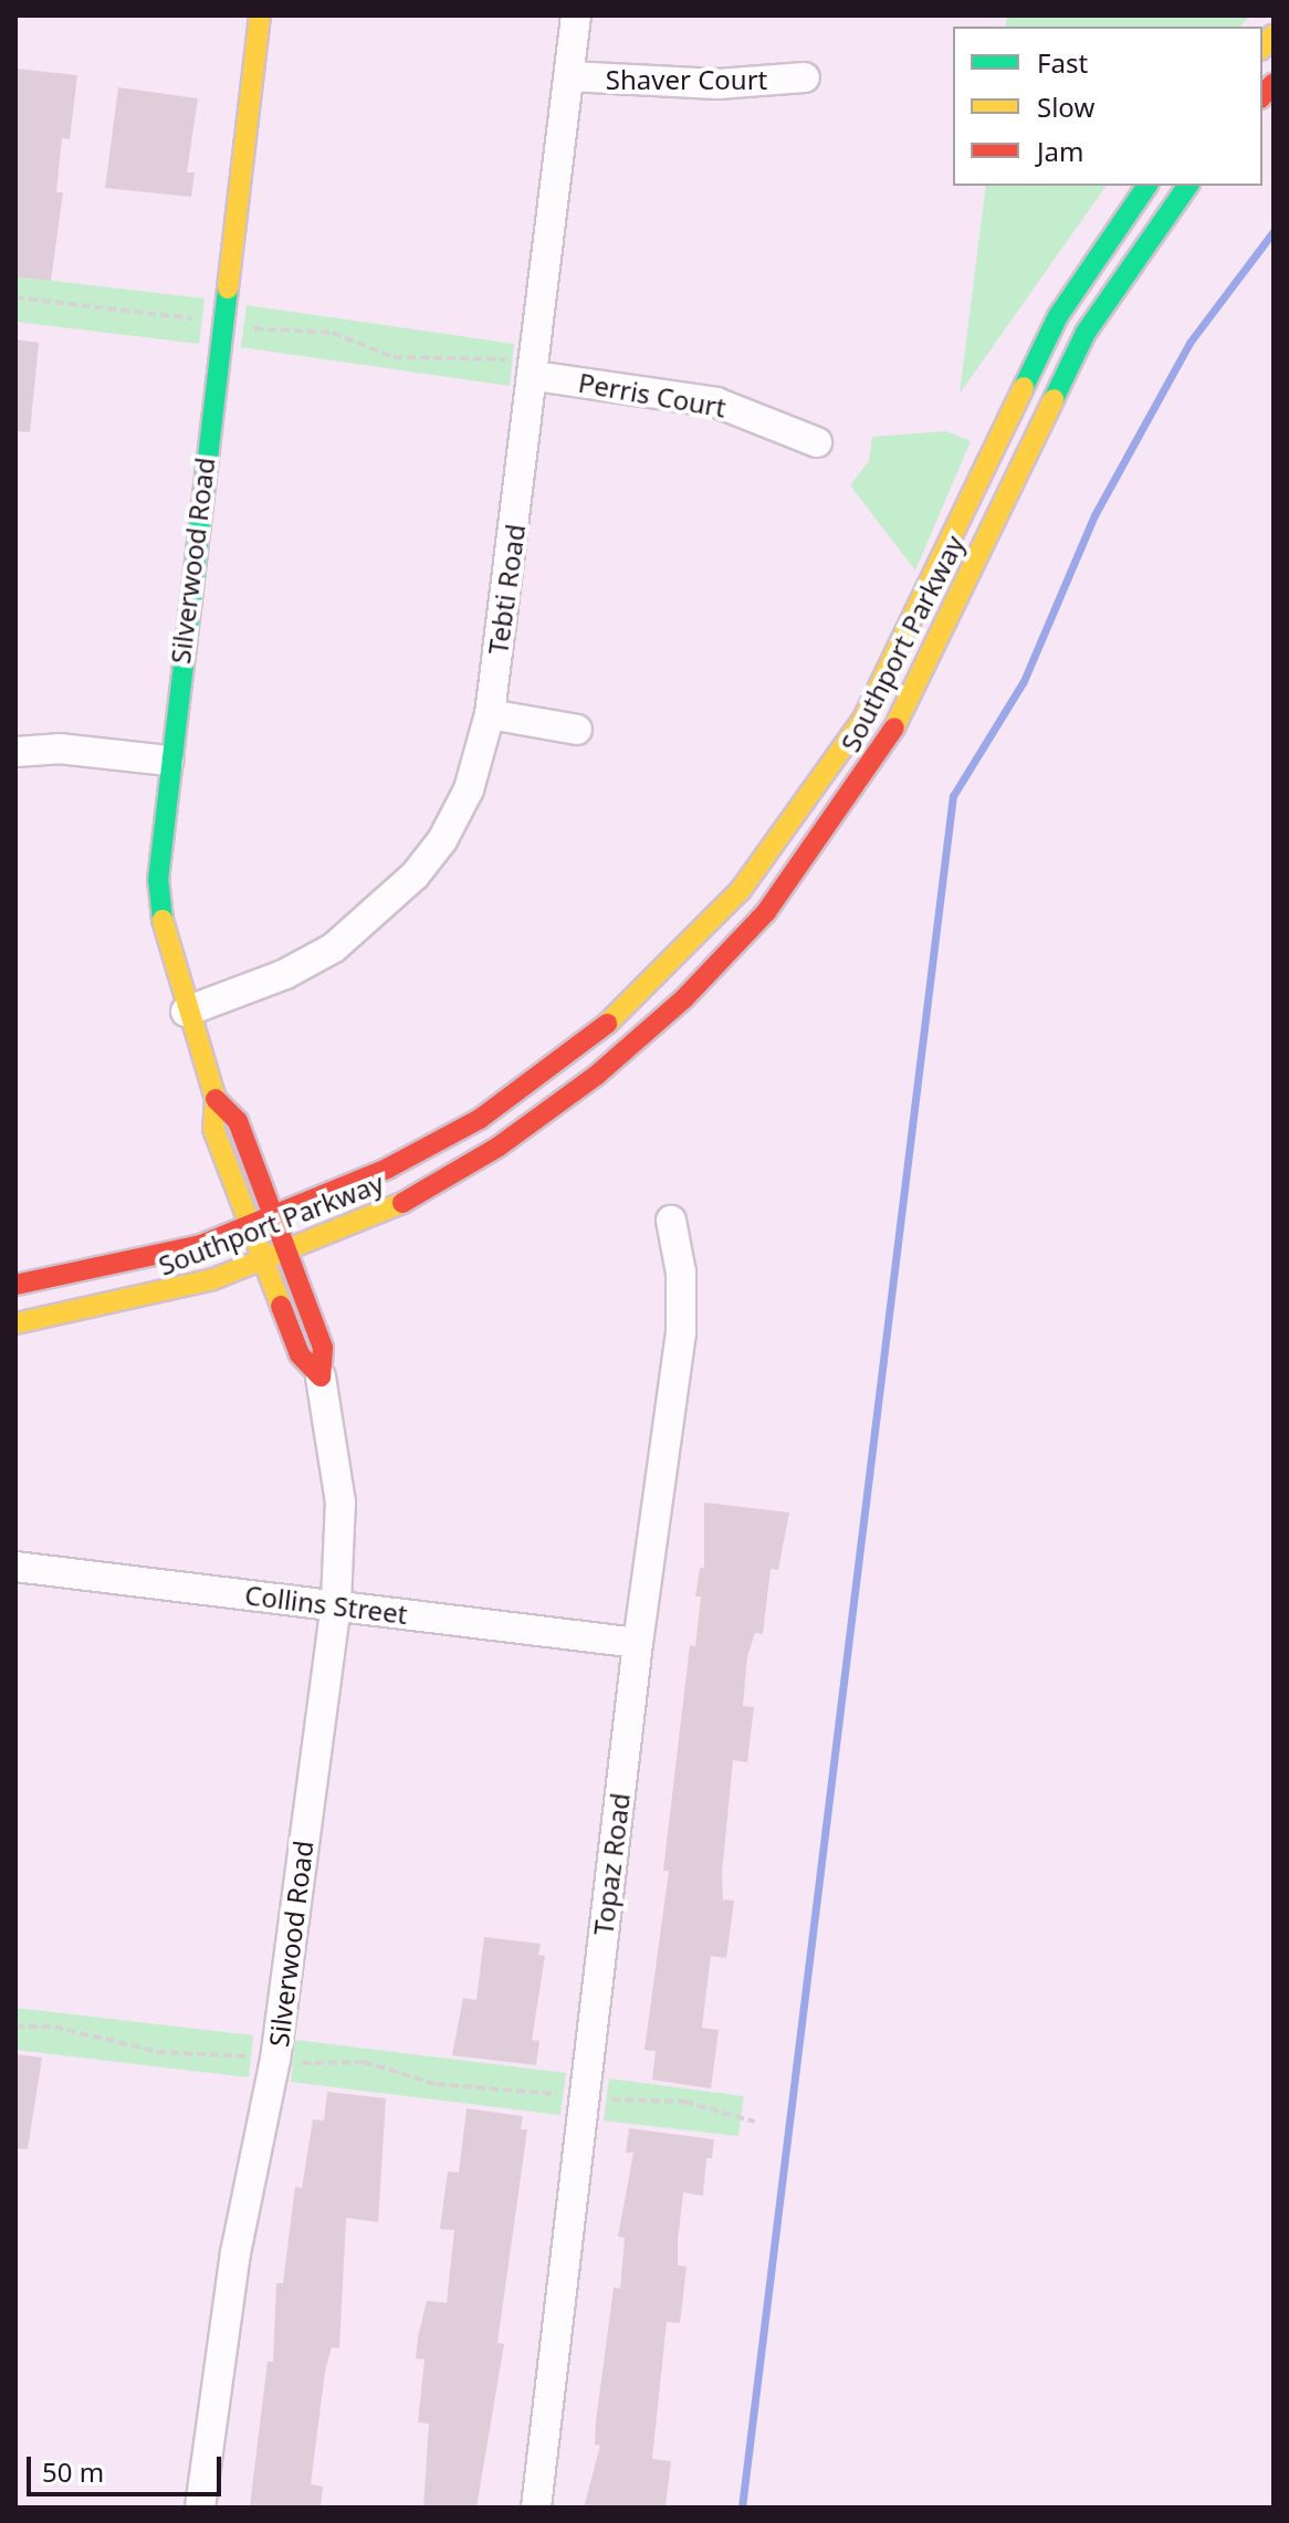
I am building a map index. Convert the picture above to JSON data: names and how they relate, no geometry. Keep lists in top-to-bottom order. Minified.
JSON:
{"streets":{"street":["Shaver Court","Perris Court","Silverwood Road","Tebti Road","Southport Parkway","Collins Street","Topaz Road"]},"crossings":[["Shaver Court","Tebti Road"],["Perris Court","Tebti Road"],["Silverwood Road","Tebti Road"],["Silverwood Road","Southport Parkway"],["Silverwood Road","Collins Street"],["Collins Street","Topaz Road"]],"legend":["Fast","Slow","Jam"],"scale_bar":"50 m"}
